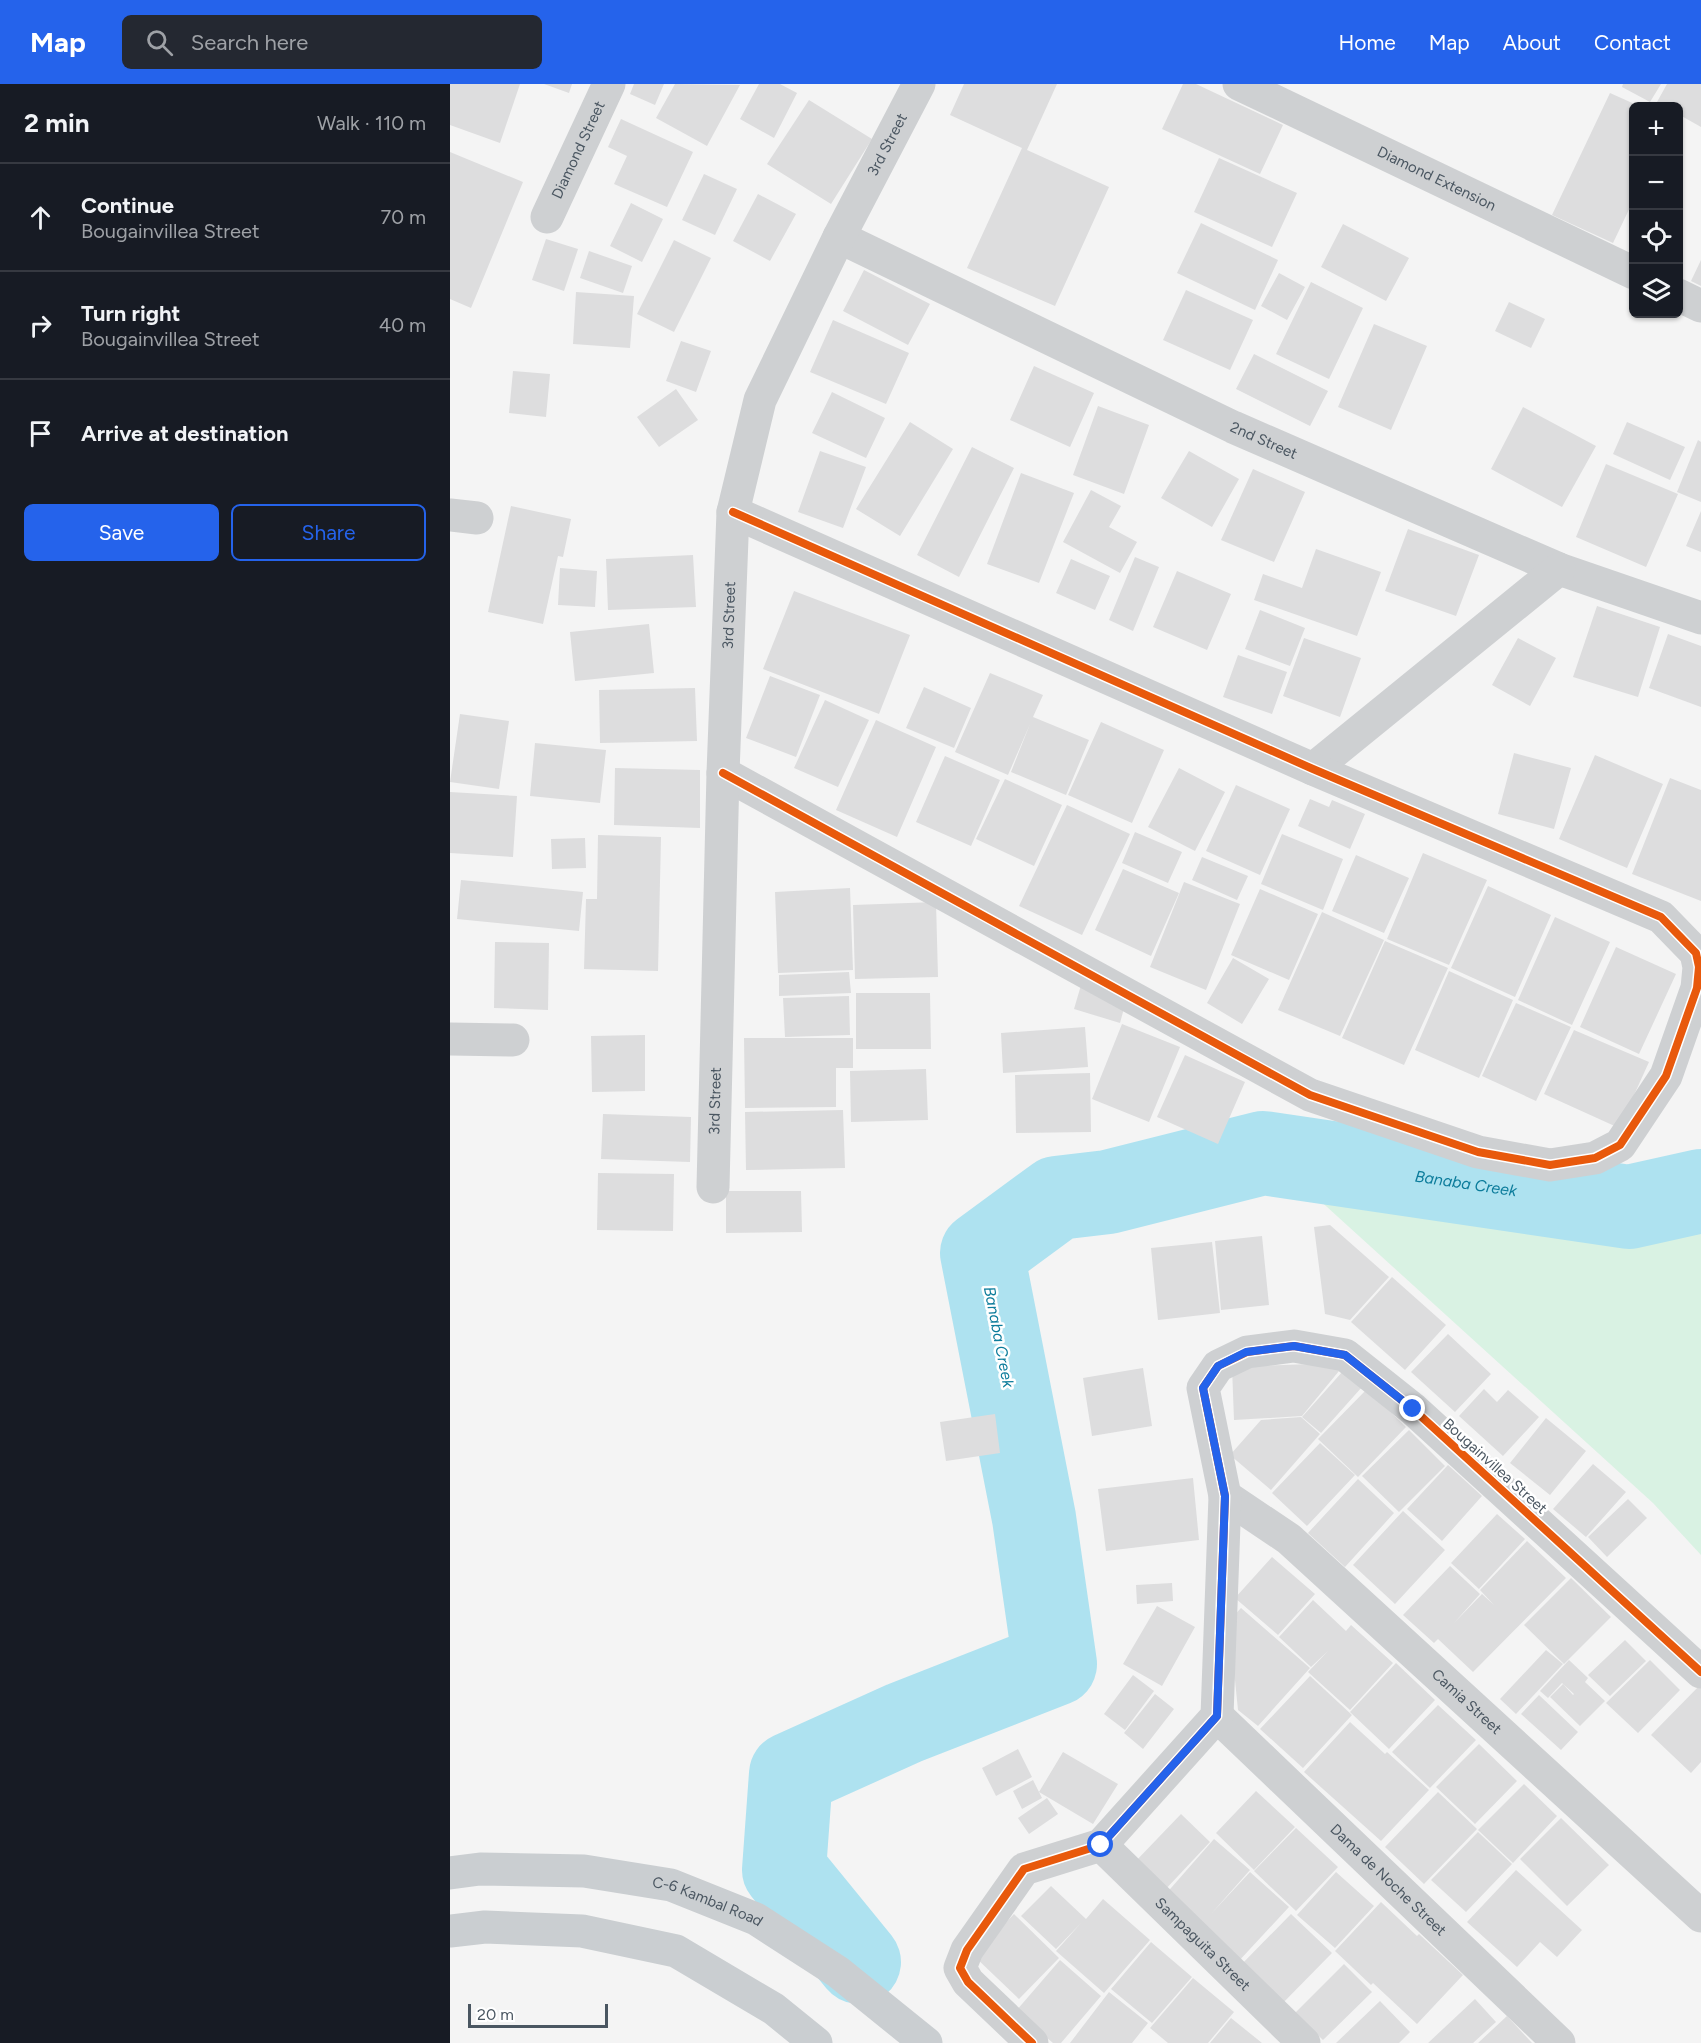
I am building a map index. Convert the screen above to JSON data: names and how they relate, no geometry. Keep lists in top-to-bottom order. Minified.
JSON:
{"streets":{"main road":["C-6 Kambal Road"],"street":["3rd Street","Diamond Street","Diamond Extension","2nd Street","Bougainvillea Street","Camia Street","Dama de Noche Street","Sampaguita Street"]},"crossings":[["3rd Street","2nd Street"],["Bougainvillea Street","Camia Street"],["Bougainvillea Street","Dama de Noche Street"]],"water":["Banaba Creek"],"scale_bar":"20 m","page":{"header":"Map","search":"Search here","nav":["Home","Map","About","Contact"],"heading":["2 min","Walk · 110 m"],"map_buttons":["+","−"],"list":[["Continue","Bougainvillea Street","70 m"],["Turn right","Bougainvillea Street","40 m"],"Arrive at destination"],"buttons":["Save","Share"],"scale":"20 m"}}
